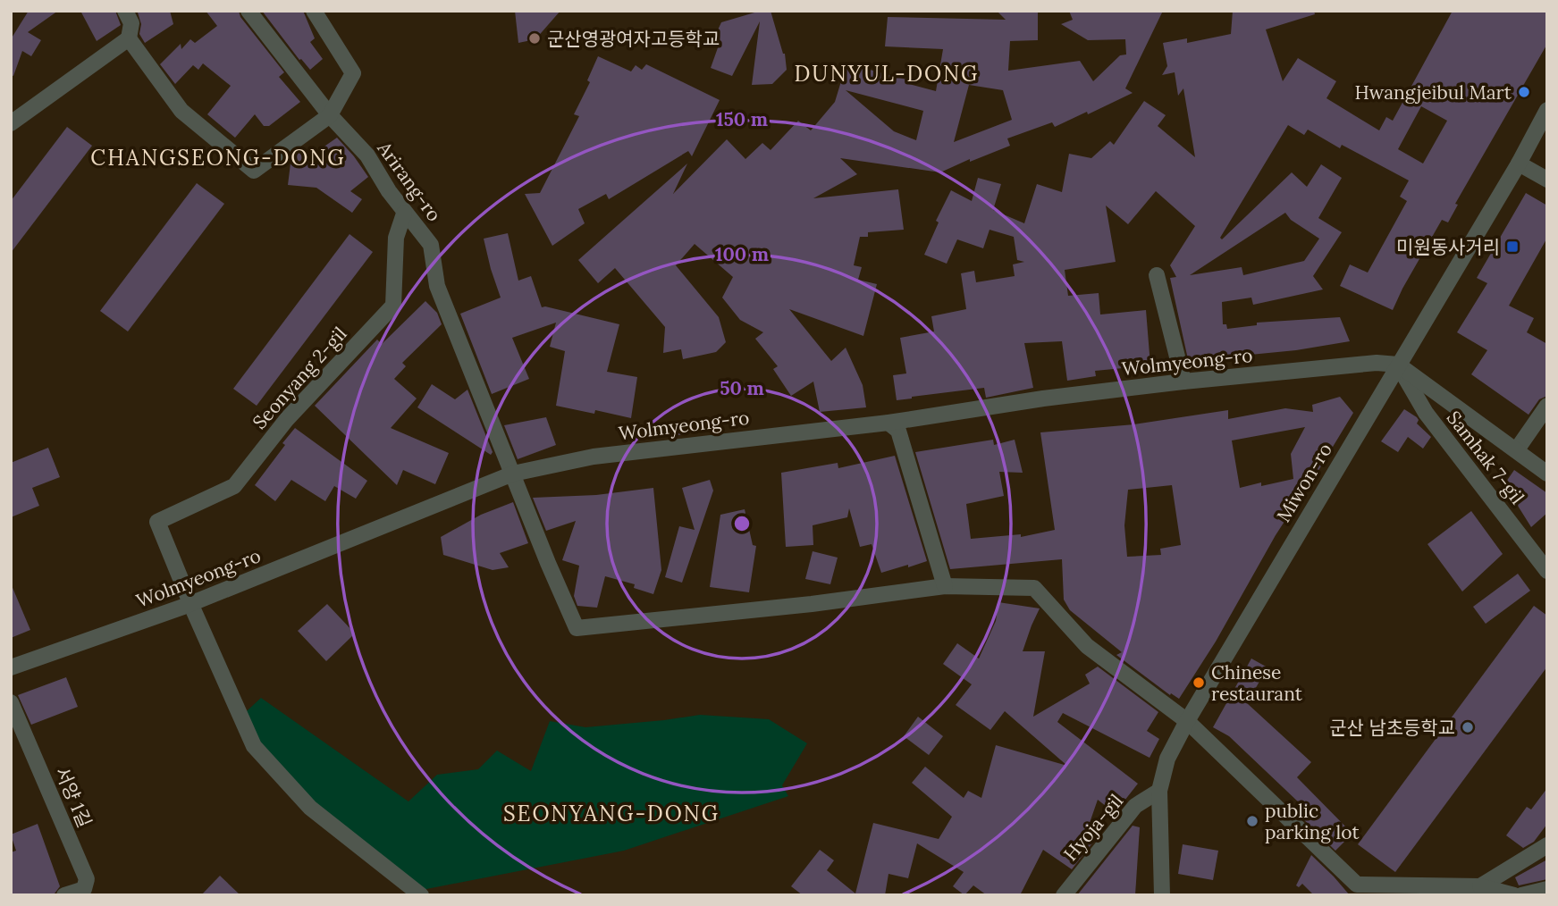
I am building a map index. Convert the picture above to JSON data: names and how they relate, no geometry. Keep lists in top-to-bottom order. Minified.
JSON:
{"streets":{"street":["Arirang-ro","Wolmyeong-ro","Seonyang 2-gil","Samhak 7-gil","Miwon-ro","서양 1길","Hyoja-gil"]},"crossings":[["Arirang-ro","Wolmyeong-ro"],["Arirang-ro","Seonyang 2-gil"],["Wolmyeong-ro","Samhak 7-gil"],["Wolmyeong-ro","Miwon-ro"],["Samhak 7-gil","Miwon-ro"],["Miwon-ro","Hyoja-gil"]],"districts":["DUNYUL-DONG","CHANGSEONG-DONG","SEONYANG-DONG"],"places":{"other":["군산영광여자고등학교","Hwangjeibul Mart","Chinese restaurant","군산 남초등학교","public parking lot"],"transit":["미원동사거리"]},"rings":["150 m","100 m","50 m"]}
